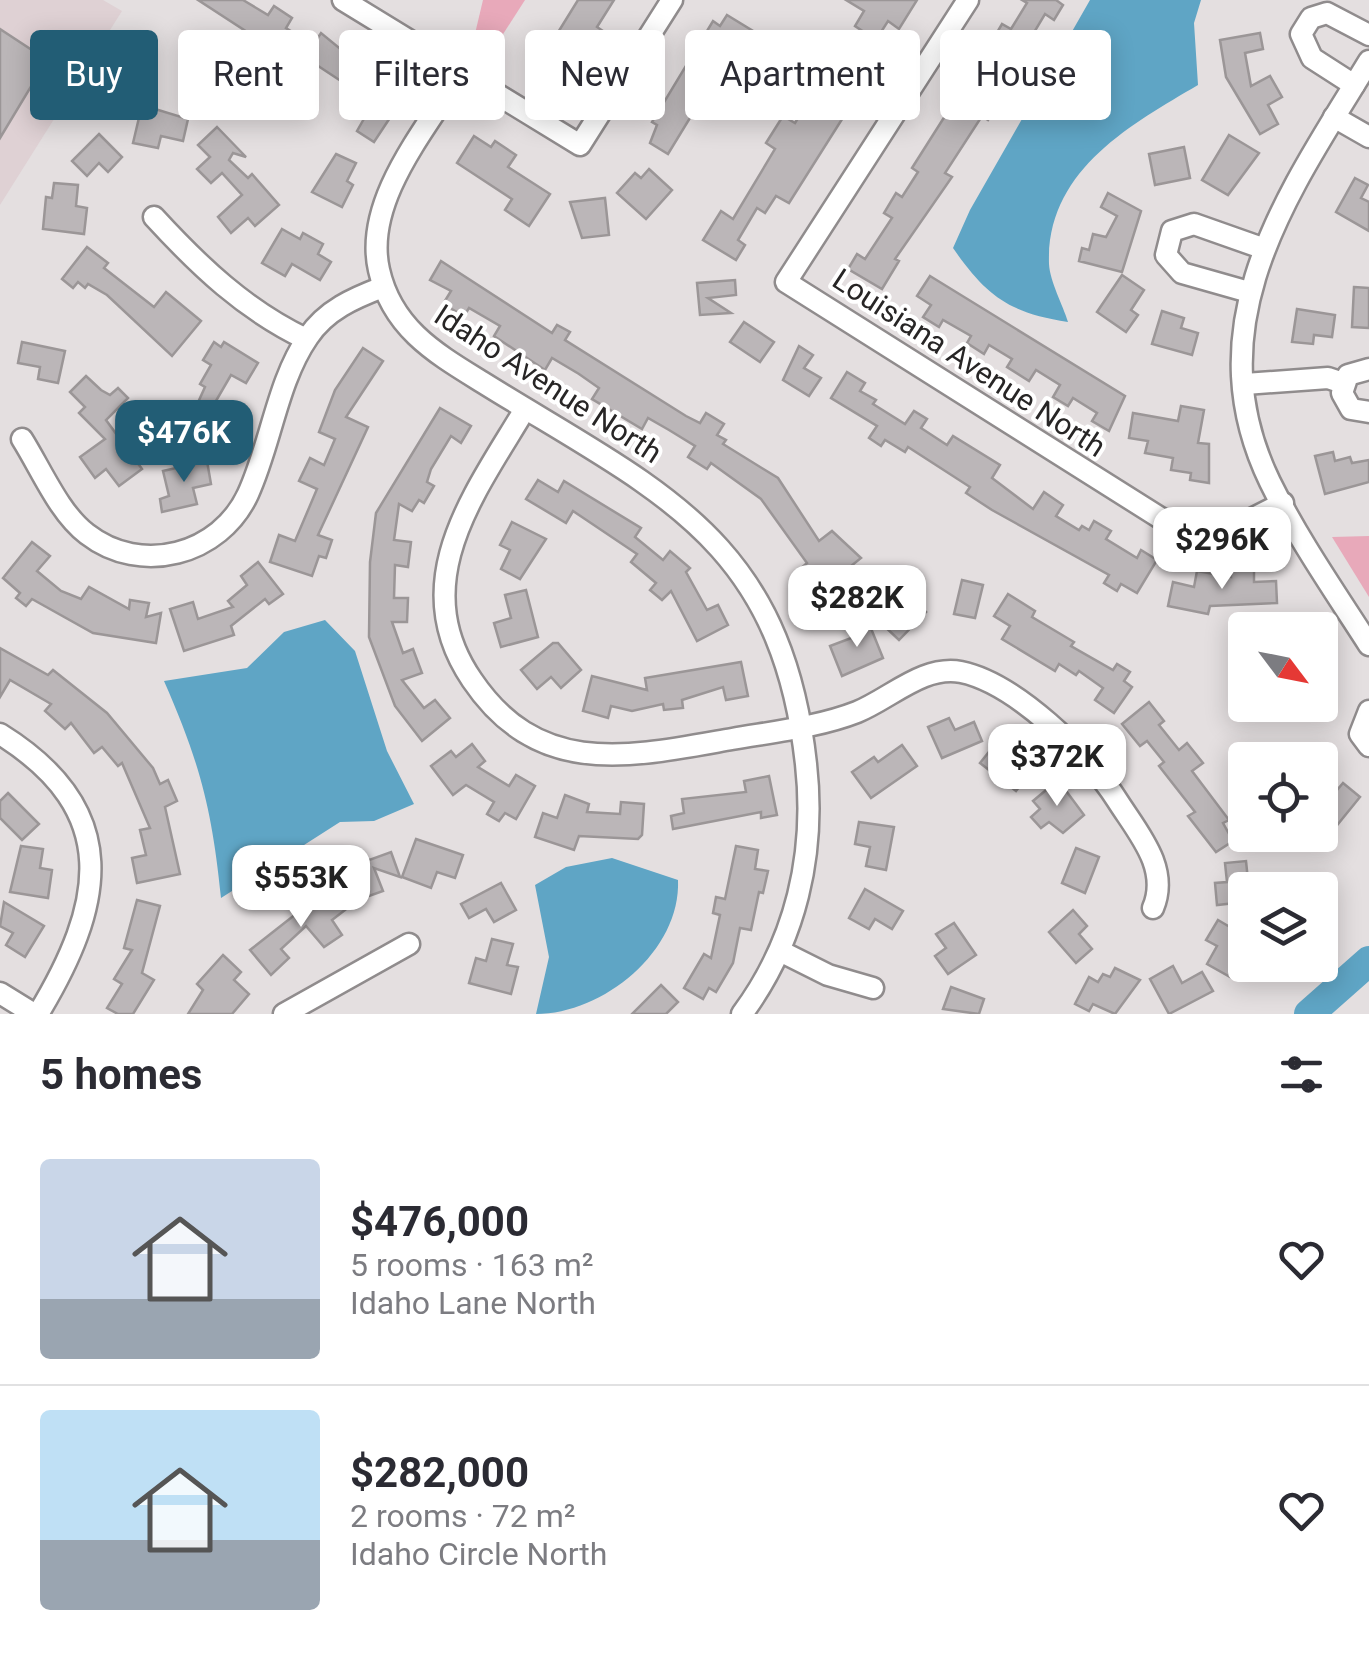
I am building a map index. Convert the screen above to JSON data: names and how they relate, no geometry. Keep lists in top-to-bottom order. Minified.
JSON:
{"streets":{"street":["Louisiana Avenue North","Idaho Avenue North"]},"north":"bottom right","page":{"chip":["Buy","Rent","Filters","New","Apartment","House"],"price":["$476K","$296K","$282K","$372K","$553K"],"heading":"5 homes","list":[{"name":"$476,000","note":"5 rooms · 163 m² · Idaho Lane North"},{"name":"$282,000","note":"2 rooms · 72 m² · Idaho Circle North"}]}}
